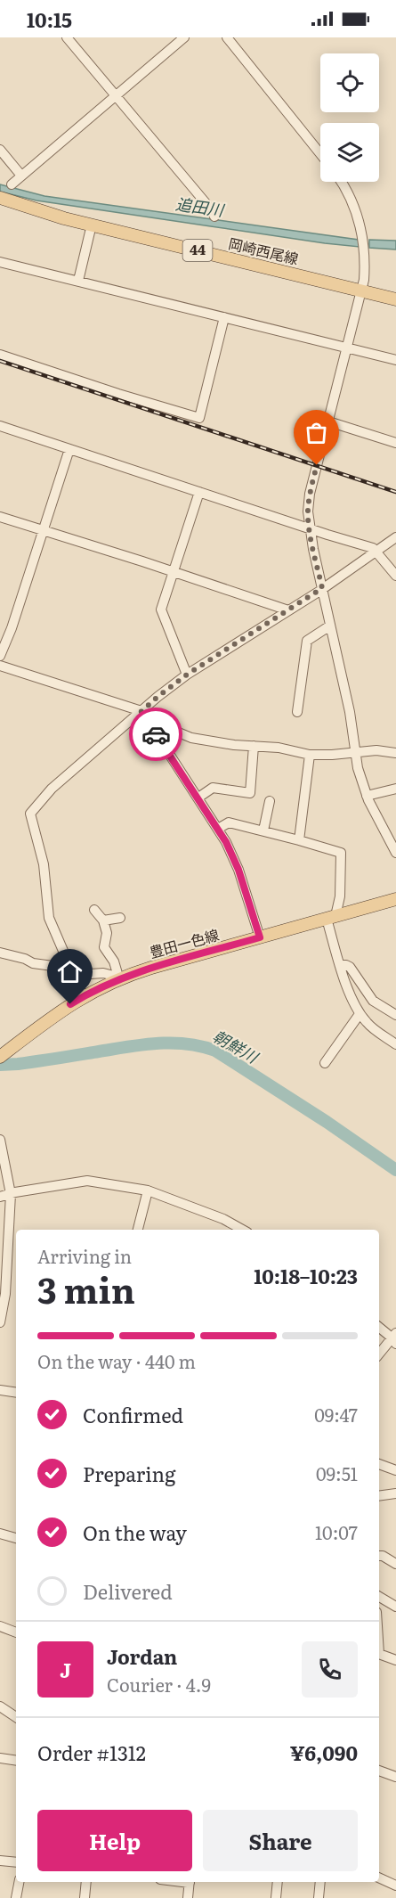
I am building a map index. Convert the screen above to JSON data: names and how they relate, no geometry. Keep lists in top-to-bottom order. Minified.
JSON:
{"streets":{"main road":["44","岡崎西尾線","豊田一色線"]},"water":["追田川","朝鮮川"],"page":{"status":"10:15","heading":["3 min","Arriving in","10:18–10:23"],"panel":["Jordan","Courier · 4.9","Order #1312","¥6,090"],"bar":"On the way · 440 m","list":[["Confirmed","09:47"],["Preparing","09:51"],["On the way","10:07"],"Delivered"],"round":"J","buttons":["Help","Share"]}}
